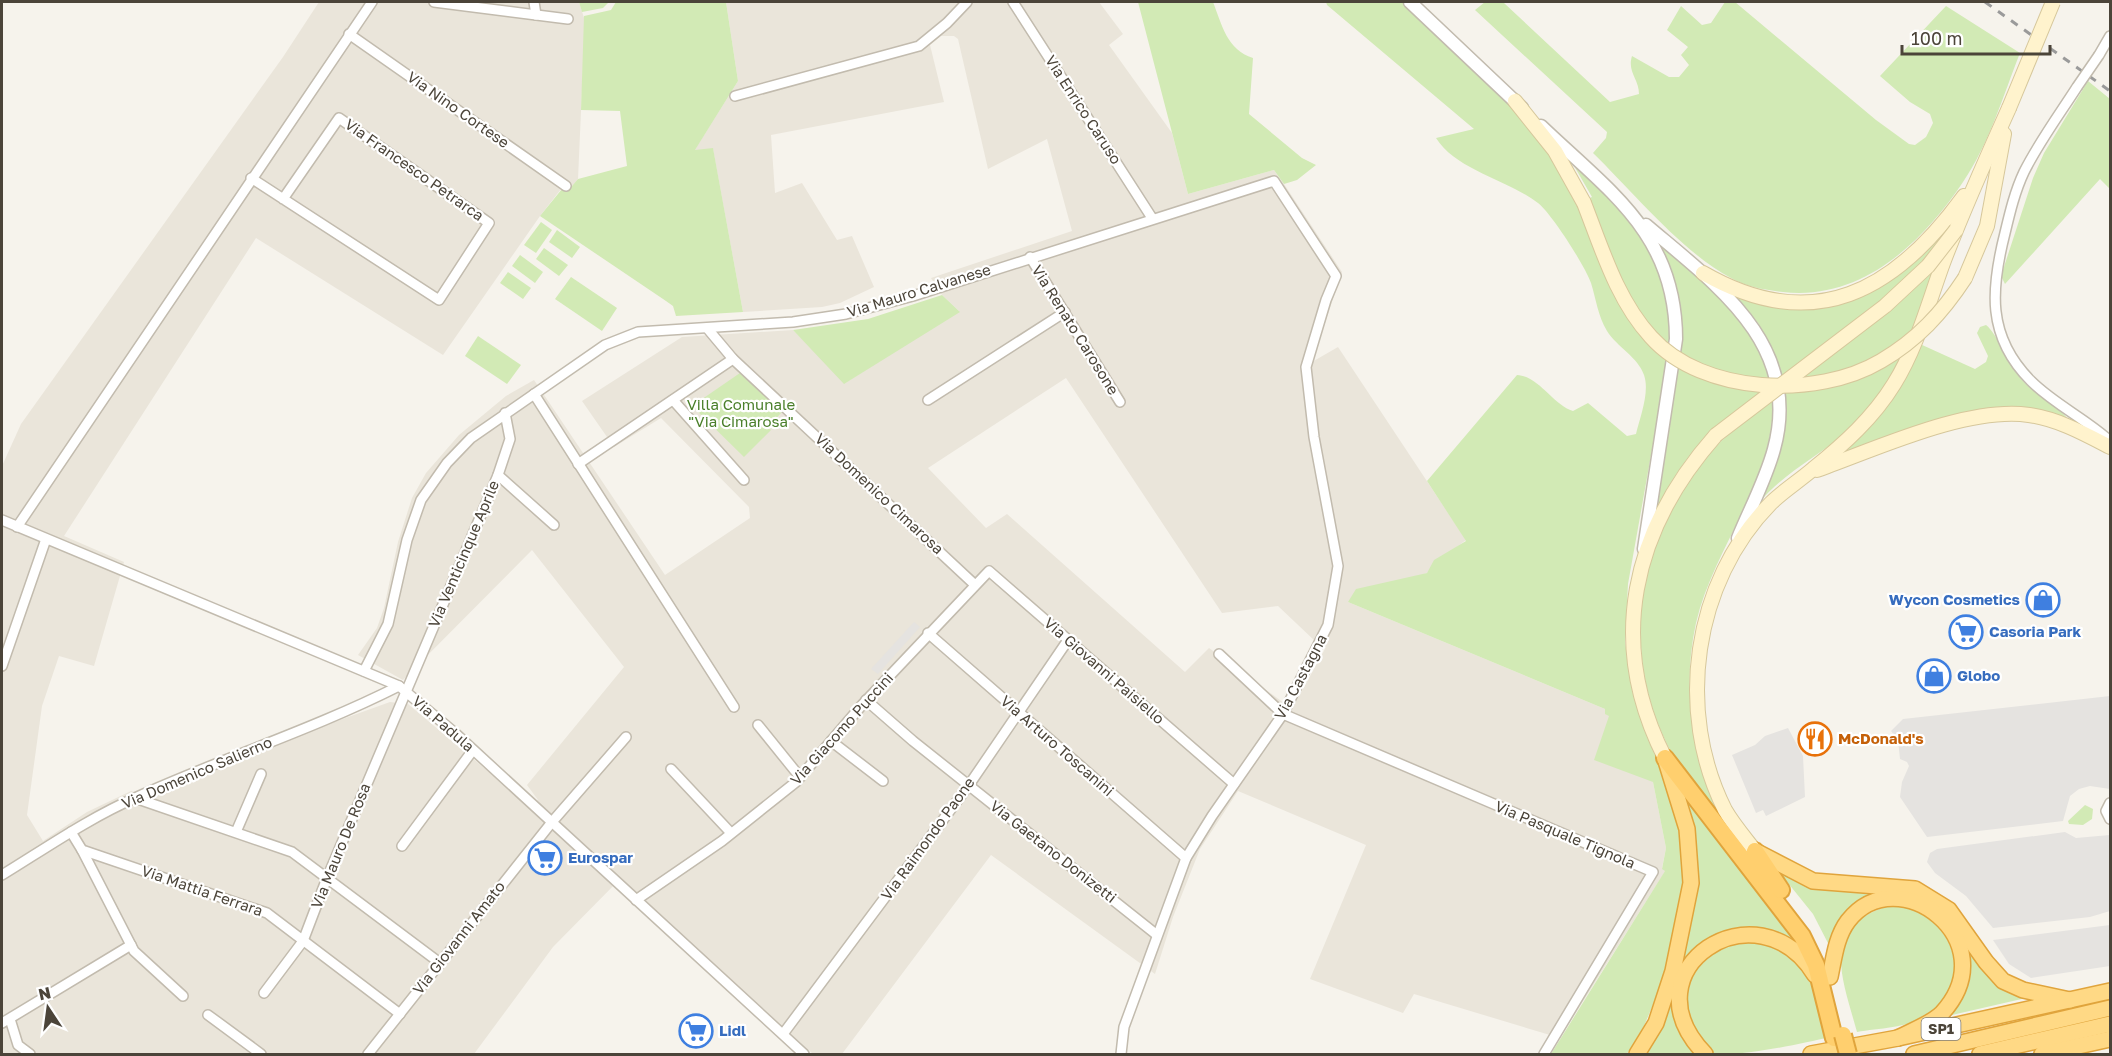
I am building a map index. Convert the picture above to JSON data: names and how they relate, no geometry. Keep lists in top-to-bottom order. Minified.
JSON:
{"streets":{"highway":["SP1"],"street":["Via Nino Cortese","Via Enrico Caruso","Via Francesco Petrarca","Via Mauro Calvanese","Via Renato Carosone","Via Domenico Cimarosa","Via Venticinque Aprile","Via Giovanni Paisiello","Via Castagna","Via Padula","Via Giacomo Puccini","Via Arturo Toscanini","Via Domenico Salierno","Via Pasquale Tignola","Via Raimondo Paone","Via Mauro De Rosa","Via Gaetano Donizetti","Via Mattia Ferrara","Via Giovanni Amato"]},"crossings":[["Via Enrico Caruso","Via Mauro Calvanese"],["Via Mauro Calvanese","Via Renato Carosone"],["Via Mauro Calvanese","Via Domenico Cimarosa"],["Via Mauro Calvanese","Via Venticinque Aprile"],["Via Mauro Calvanese","Via Castagna"],["Via Mauro Calvanese","Via Padula"],["Via Domenico Cimarosa","Via Giovanni Paisiello"],["Via Domenico Cimarosa","Via Giacomo Puccini"],["Via Venticinque Aprile","Via Padula"],["Via Venticinque Aprile","Via Domenico Salierno"],["Via Venticinque Aprile","Via Mauro De Rosa"],["Via Giovanni Paisiello","Via Castagna"],["Via Giovanni Paisiello","Via Giacomo Puccini"],["Via Giovanni Paisiello","Via Raimondo Paone"],["Via Castagna","Via Arturo Toscanini"],["Via Castagna","Via Pasquale Tignola"],["Via Castagna","Via Gaetano Donizetti"],["Via Padula","Via Giacomo Puccini"],["Via Padula","Via Domenico Salierno"],["Via Padula","Via Raimondo Paone"],["Via Padula","Via Mauro De Rosa"],["Via Padula","Via Giovanni Amato"],["Via Giacomo Puccini","Via Arturo Toscanini"],["Via Giacomo Puccini","Via Gaetano Donizetti"],["Via Arturo Toscanini","Via Raimondo Paone"],["Via Domenico Salierno","Via Mauro De Rosa"],["Via Raimondo Paone","Via Gaetano Donizetti"],["Via Mauro De Rosa","Via Mattia Ferrara"],["Via Mattia Ferrara","Via Giovanni Amato"]],"parks":["Villa Comunale \"Via Cimarosa\""],"places":{"shop":["Wycon Cosmetics","Globo"],"supermarket":["Casoria Park","Eurospar","Lidl"],"restaurant":["McDonald's"]},"scale_bar":"100 m","north":"top"}
